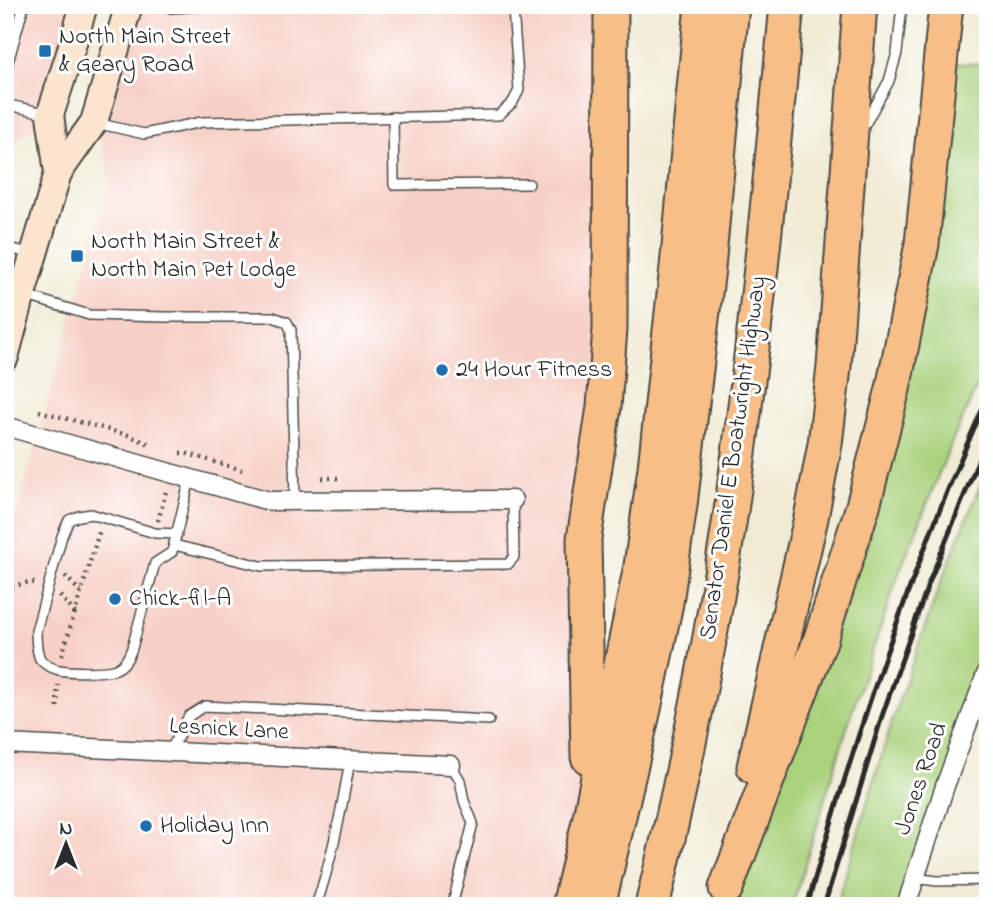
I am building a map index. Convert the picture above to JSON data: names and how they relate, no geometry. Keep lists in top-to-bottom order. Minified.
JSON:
{"streets":{"highway":["Senator Daniel E Boatwright Highway"],"street":["Lesnick Lane","Jones Road"]},"places":{"transit":["North Main Street & Geary Road","North Main Street & North Main Pet Lodge"],"other":["24 Hour Fitness","Chick-fil-A","Holiday Inn"]},"north":"top"}
